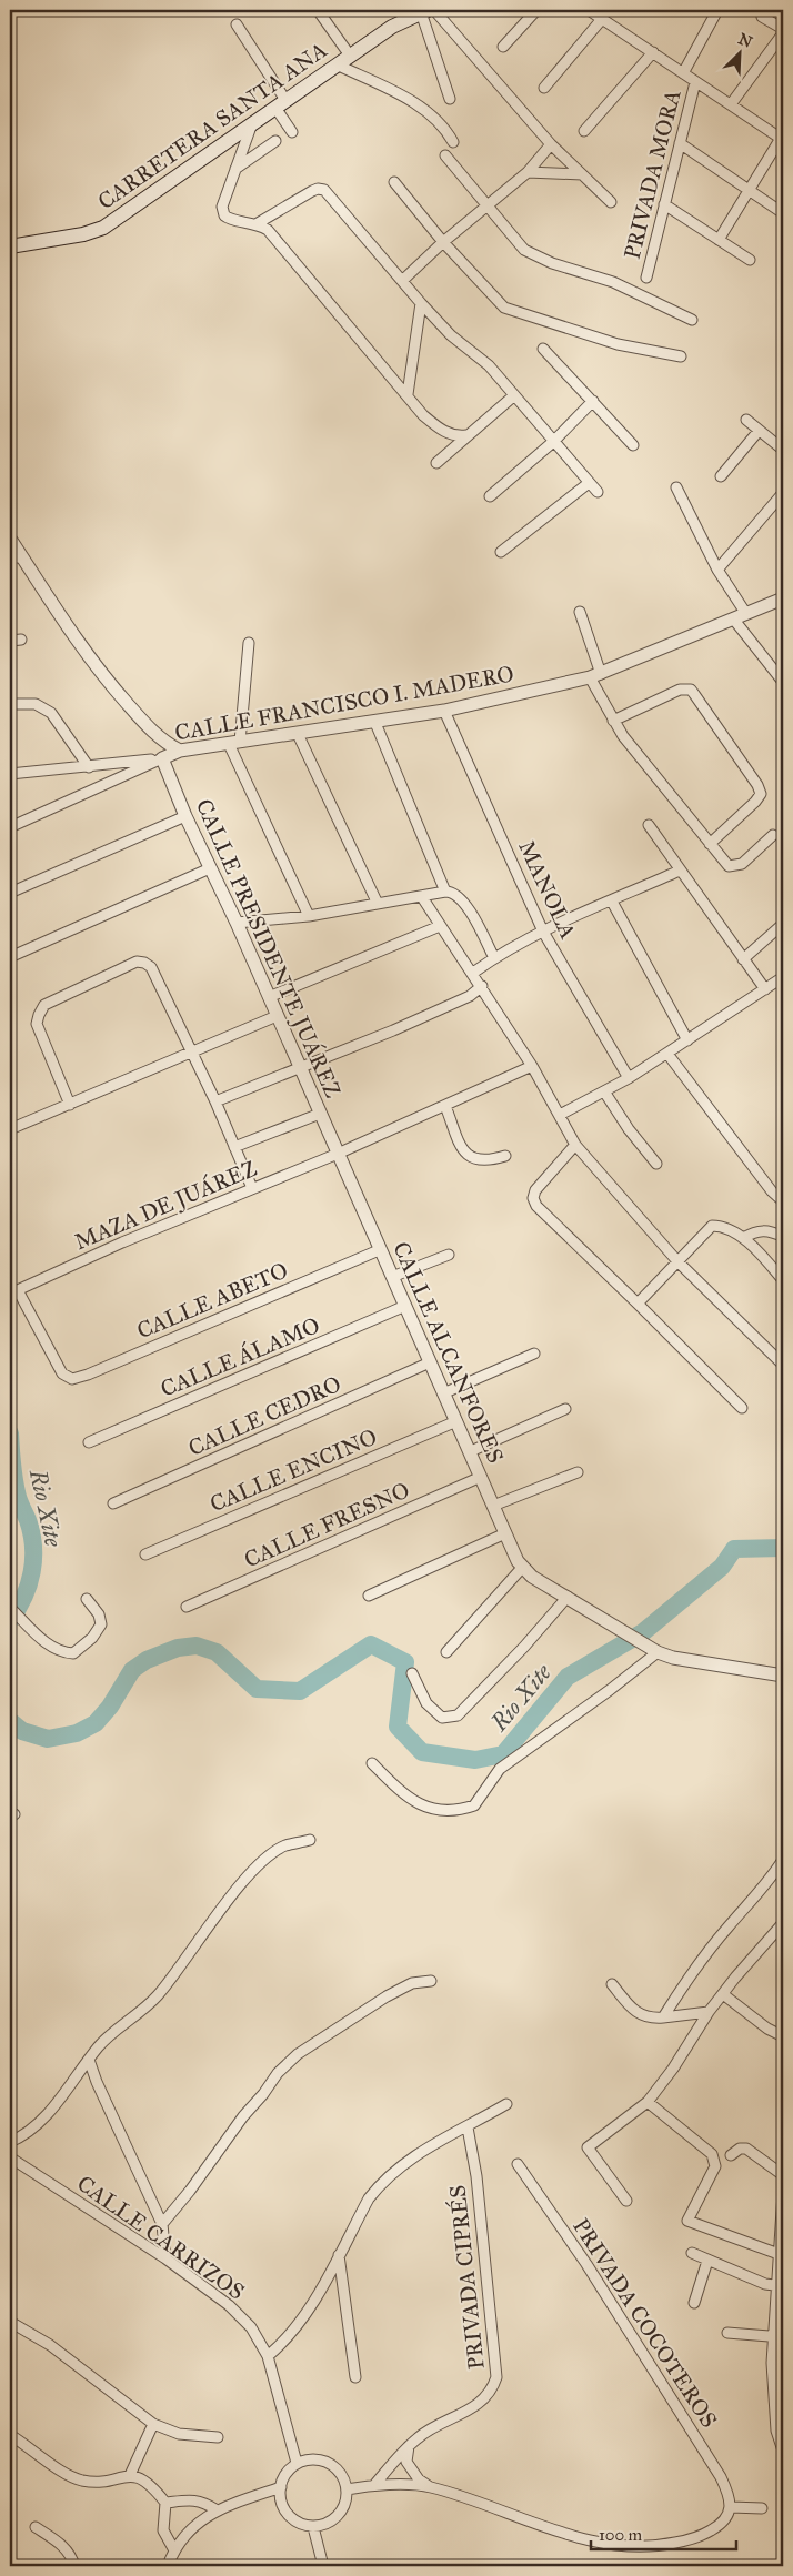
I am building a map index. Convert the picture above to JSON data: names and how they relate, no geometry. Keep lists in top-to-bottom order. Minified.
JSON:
{"streets":{"main road":["CARRETERA SANTA ANA"],"street":["PRIVADA MORA","CALLE FRANCISCO I. MADERO","MANOLA","CALLE PRESIDENTE JUÁREZ","MAZA DE JUÁREZ","CALLE ABETO","CALLE ALCANFORES","CALLE ÁLAMO","CALLE CEDRO","CALLE ENCINO","CALLE FRESNO","CALLE CARRIZOS","PRIVADA CIPRÉS","PRIVADA COCOTEROS"]},"crossings":[["CALLE FRANCISCO I. MADERO","MANOLA"],["CALLE FRANCISCO I. MADERO","CALLE PRESIDENTE JUÁREZ"],["CALLE PRESIDENTE JUÁREZ","MAZA DE JUÁREZ"],["CALLE PRESIDENTE JUÁREZ","CALLE ALCANFORES"],["MAZA DE JUÁREZ","CALLE ABETO"],["MAZA DE JUÁREZ","CALLE ALCANFORES"],["CALLE ABETO","CALLE ALCANFORES"],["CALLE ALCANFORES","CALLE ÁLAMO"],["CALLE ALCANFORES","CALLE CEDRO"],["CALLE ALCANFORES","CALLE ENCINO"],["CALLE ALCANFORES","CALLE FRESNO"]],"water":["Rio Xite"],"scale_bar":"100 m","north":"top right"}
